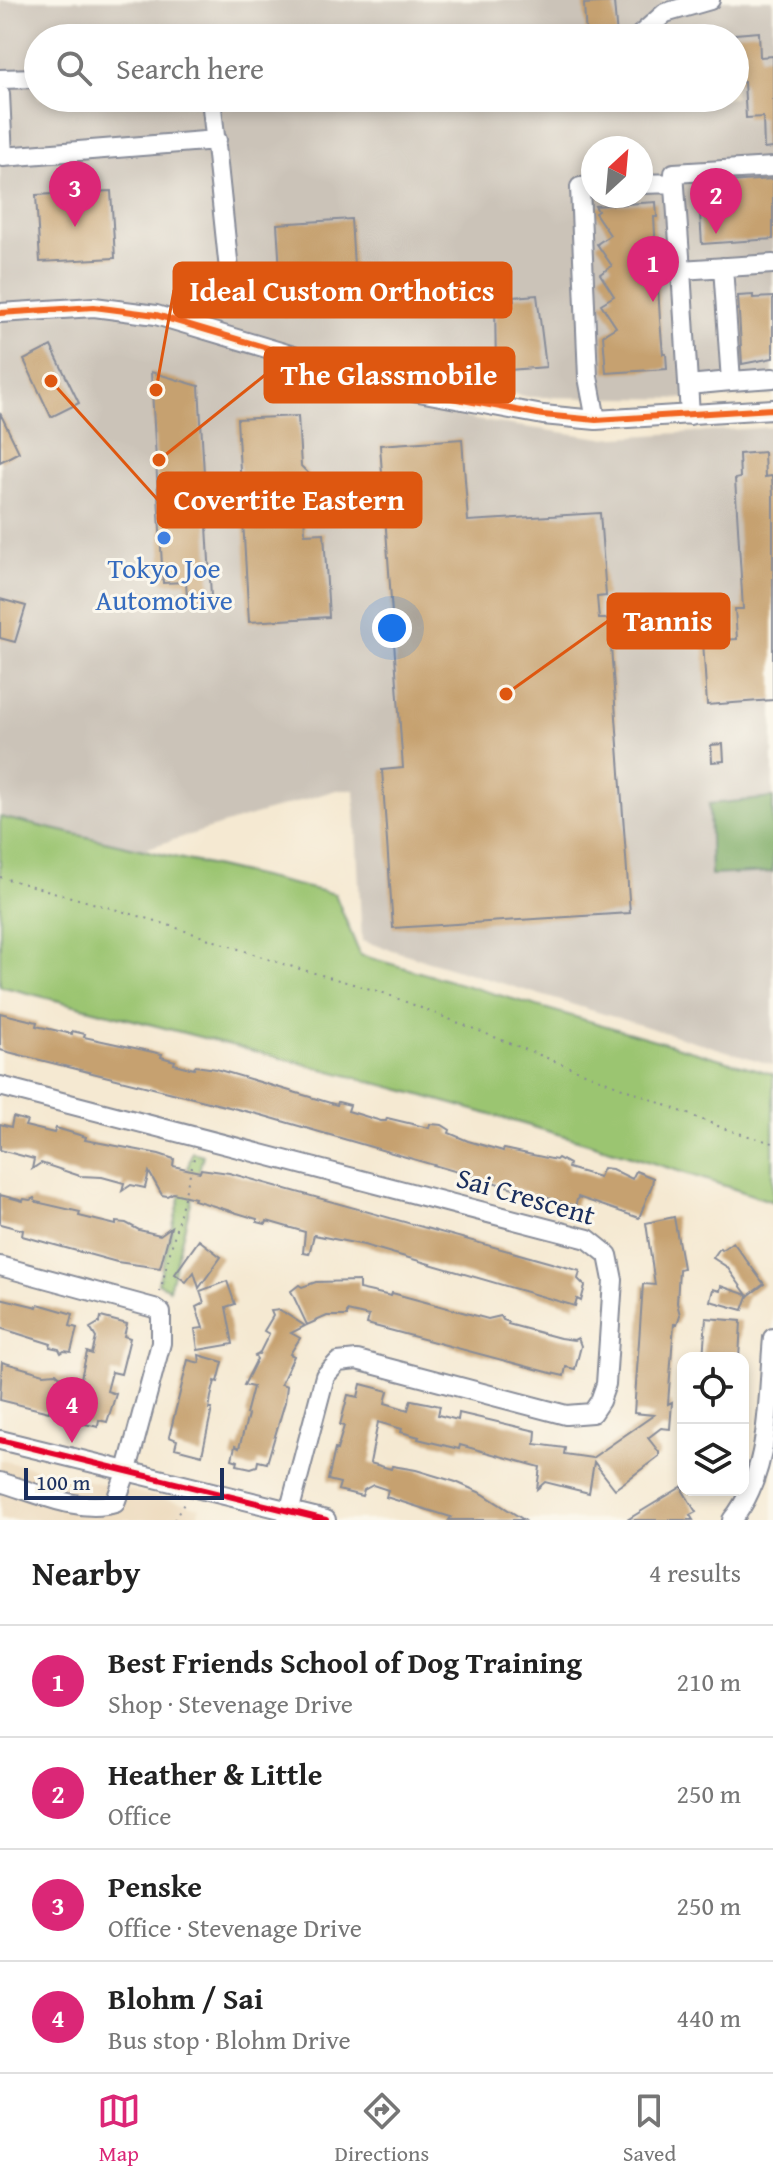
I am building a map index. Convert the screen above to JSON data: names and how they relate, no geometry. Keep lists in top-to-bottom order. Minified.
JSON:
{"streets":{"street":["Sai Crescent"]},"places":["Covertite Eastern","Ideal Custom Orthotics","The Glassmobile","Tokyo Joe Automotive","Tannis"],"scale_bar":"100 m","north":"top right","page":{"search":"Search here","pins":["3","2","1","4"],"scale":"100 m","heading":["Nearby","4 results"],"list":[{"mark":"1","name":"Best Friends School of Dog Training","note":"Shop · Stevenage Drive","value":"210 m"},{"mark":"2","name":"Heather & Little","note":"Office","value":"250 m"},{"mark":"3","name":"Penske","note":"Office · Stevenage Drive","value":"250 m"},{"mark":"4","name":"Blohm / Sai","note":"Bus stop · Blohm Drive","value":"440 m"}],"nav":["Map","Directions","Saved"]}}
